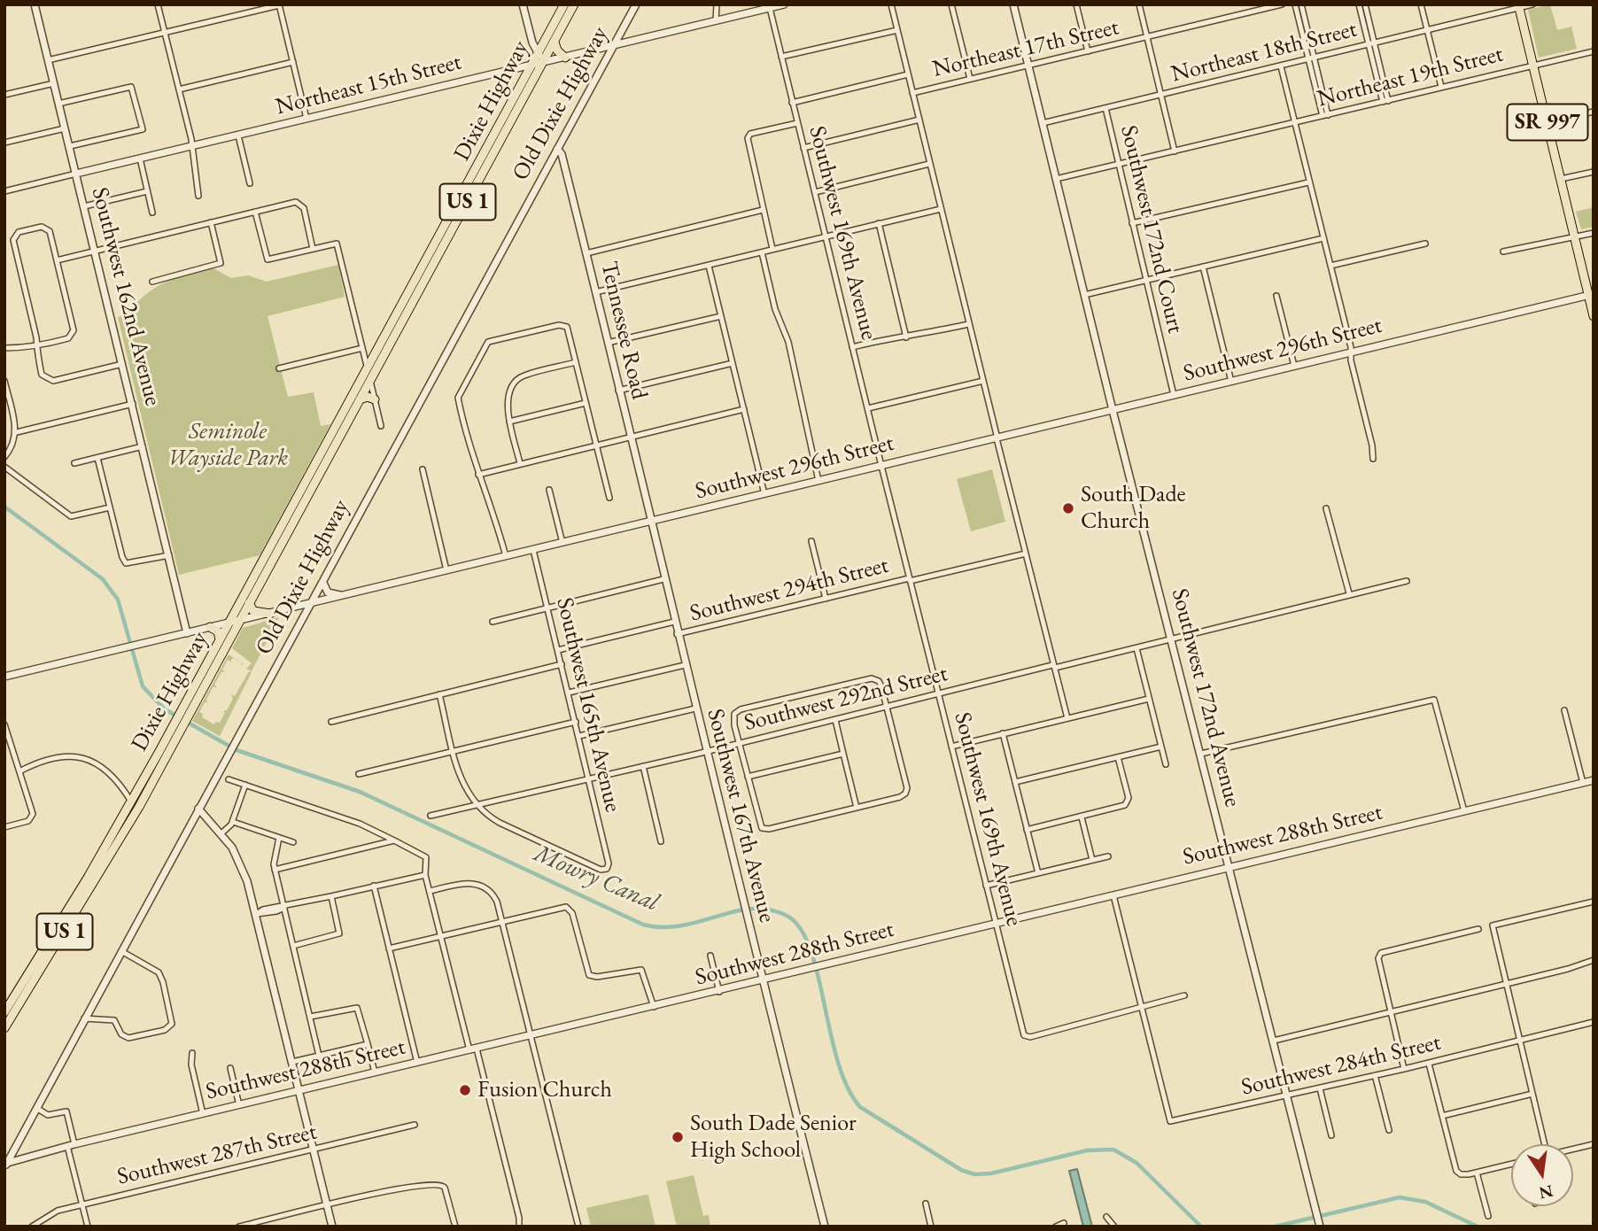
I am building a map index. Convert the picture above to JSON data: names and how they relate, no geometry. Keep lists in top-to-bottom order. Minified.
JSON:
{"streets":{"highway":["Dixie Highway","SR 997","US 1"],"street":["Northeast 17th Street","Northeast 18th Street","Northeast 19th Street","Northeast 15th Street","Old Dixie Highway","Southwest 172nd Court","Southwest 169th Avenue","Southwest 162nd Avenue","Tennessee Road","Southwest 296th Street","Southwest 294th Street","Southwest 172nd Avenue","Southwest 292nd Street","Southwest 165th Avenue","Southwest 167th Avenue","Southwest 288th Street","Southwest 284th Street","Southwest 287th Street"]},"crossings":[["Northeast 17th Street","Southwest 172nd Avenue"],["Northeast 18th Street","SR 997"],["Northeast 18th Street","Southwest 172nd Court"],["Northeast 18th Street","Southwest 172nd Avenue"],["Northeast 19th Street","SR 997"],["Northeast 19th Street","Southwest 172nd Court"],["Northeast 19th Street","Southwest 172nd Avenue"],["Northeast 15th Street","Dixie Highway"],["Northeast 15th Street","Southwest 162nd Avenue"],["Dixie Highway","US 1"],["Dixie Highway","Southwest 296th Street"],["Old Dixie Highway","Tennessee Road"],["Old Dixie Highway","Southwest 296th Street"],["Old Dixie Highway","Southwest 288th Street"],["SR 997","Southwest 296th Street"],["Southwest 172nd Court","Southwest 296th Street"],["Southwest 169th Avenue","Southwest 296th Street"],["Southwest 169th Avenue","Southwest 294th Street"],["Southwest 169th Avenue","Southwest 292nd Street"],["Southwest 169th Avenue","Southwest 288th Street"],["Southwest 169th Avenue","Southwest 284th Street"],["Southwest 162nd Avenue","Southwest 296th Street"],["Tennessee Road","Southwest 296th Street"],["Tennessee Road","Southwest 167th Avenue"],["Southwest 296th Street","Southwest 172nd Avenue"],["Southwest 296th Street","Southwest 165th Avenue"],["Southwest 296th Street","Southwest 167th Avenue"],["Southwest 294th Street","Southwest 167th Avenue"],["Southwest 172nd Avenue","Southwest 292nd Street"],["Southwest 172nd Avenue","Southwest 288th Street"],["Southwest 172nd Avenue","Southwest 284th Street"],["Southwest 292nd Street","Southwest 165th Avenue"],["Southwest 292nd Street","Southwest 167th Avenue"],["Southwest 167th Avenue","Southwest 288th Street"]],"water":["Mowry Canal"],"parks":["Seminole Wayside Park"],"places":["South Dade Church","Fusion Church","South Dade Senior High School"],"north":"bottom"}
